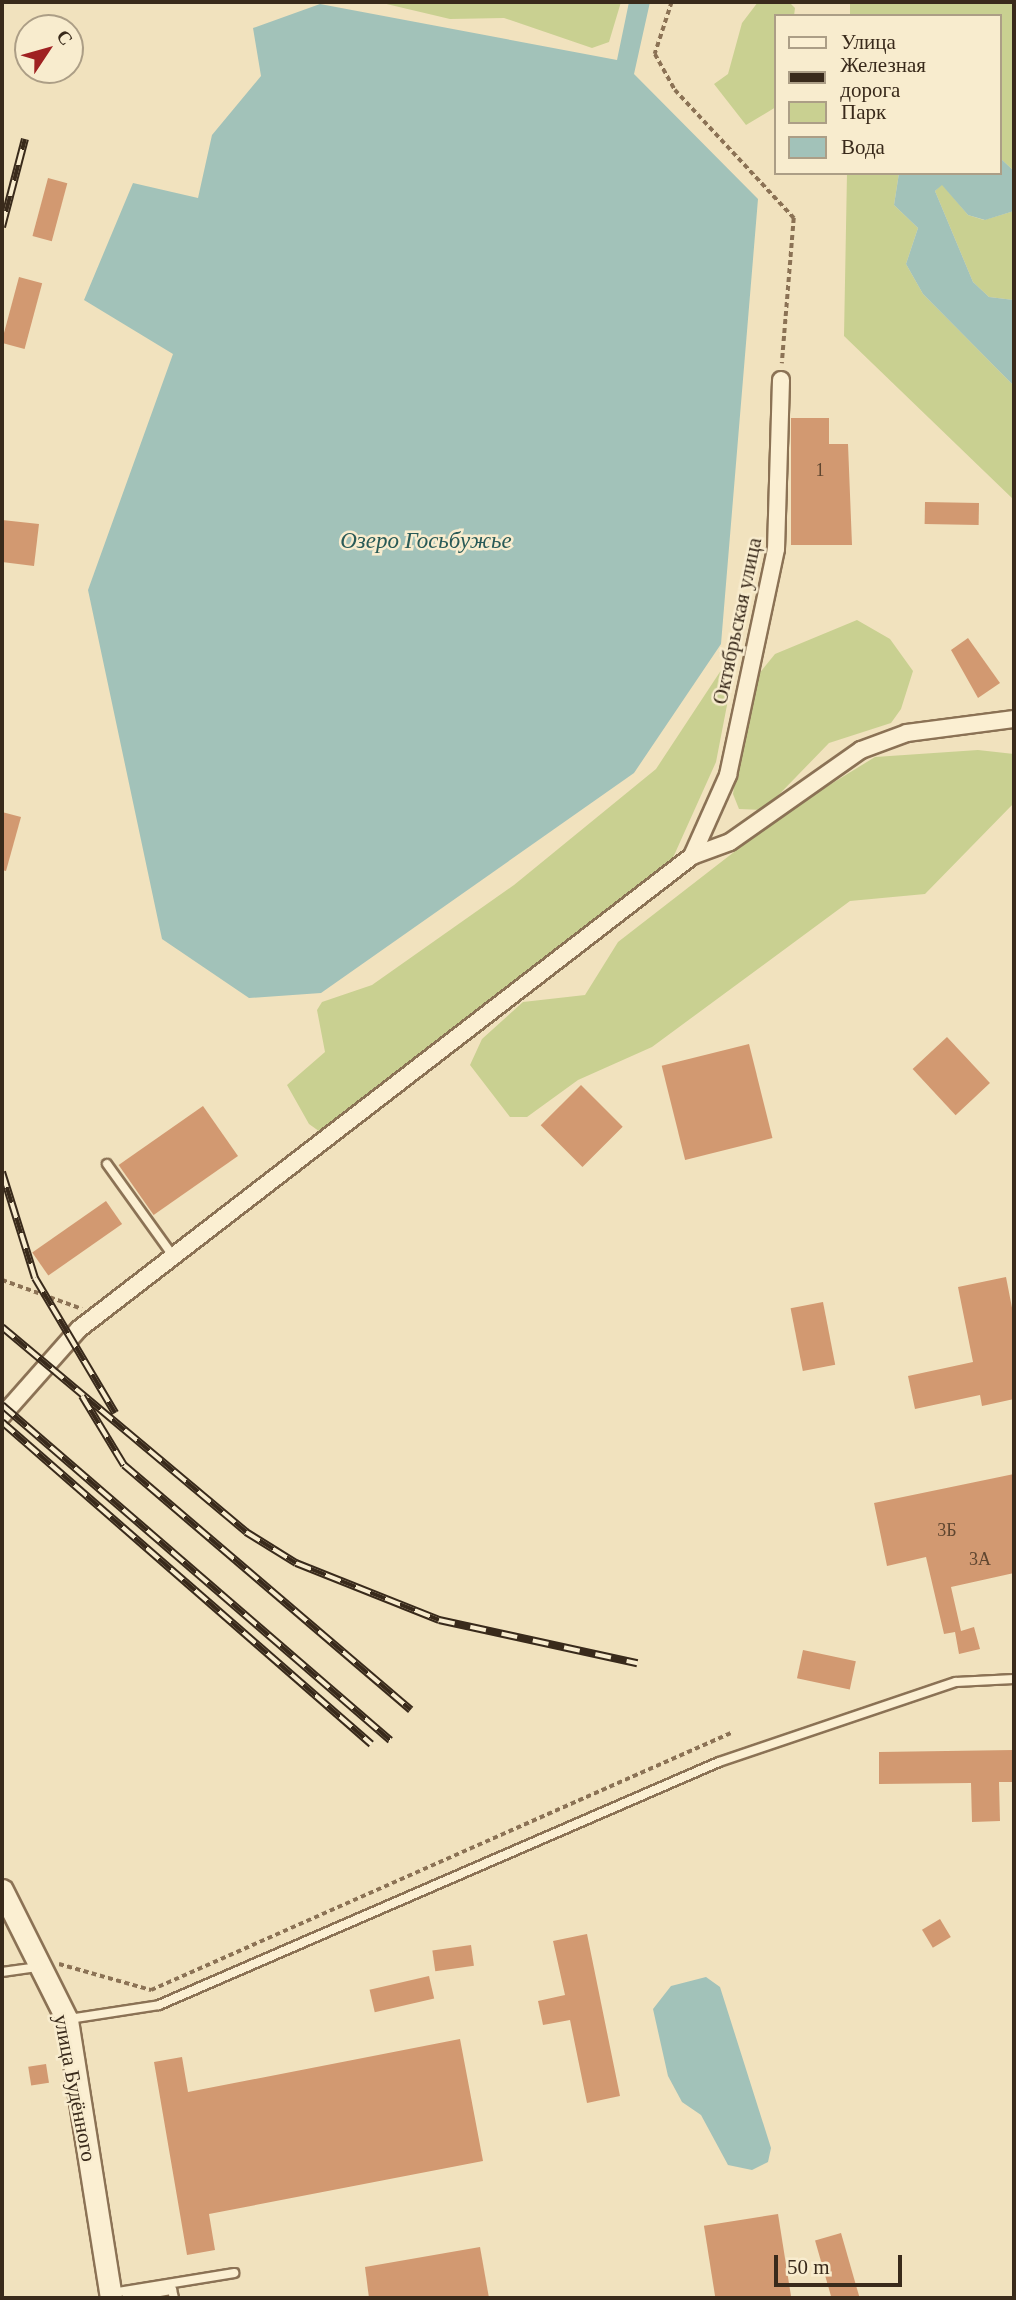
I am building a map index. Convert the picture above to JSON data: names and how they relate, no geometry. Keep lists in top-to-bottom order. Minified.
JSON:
{"streets":{"street":["Октябрьская улица","улица Будённого"]},"water":["Озеро Госьбужье"],"house_numbers":["1","3Б","3А"],"legend":["Улица","Железная дорога","Парк","Вода"],"scale_bar":"50 m","north":"top right"}
